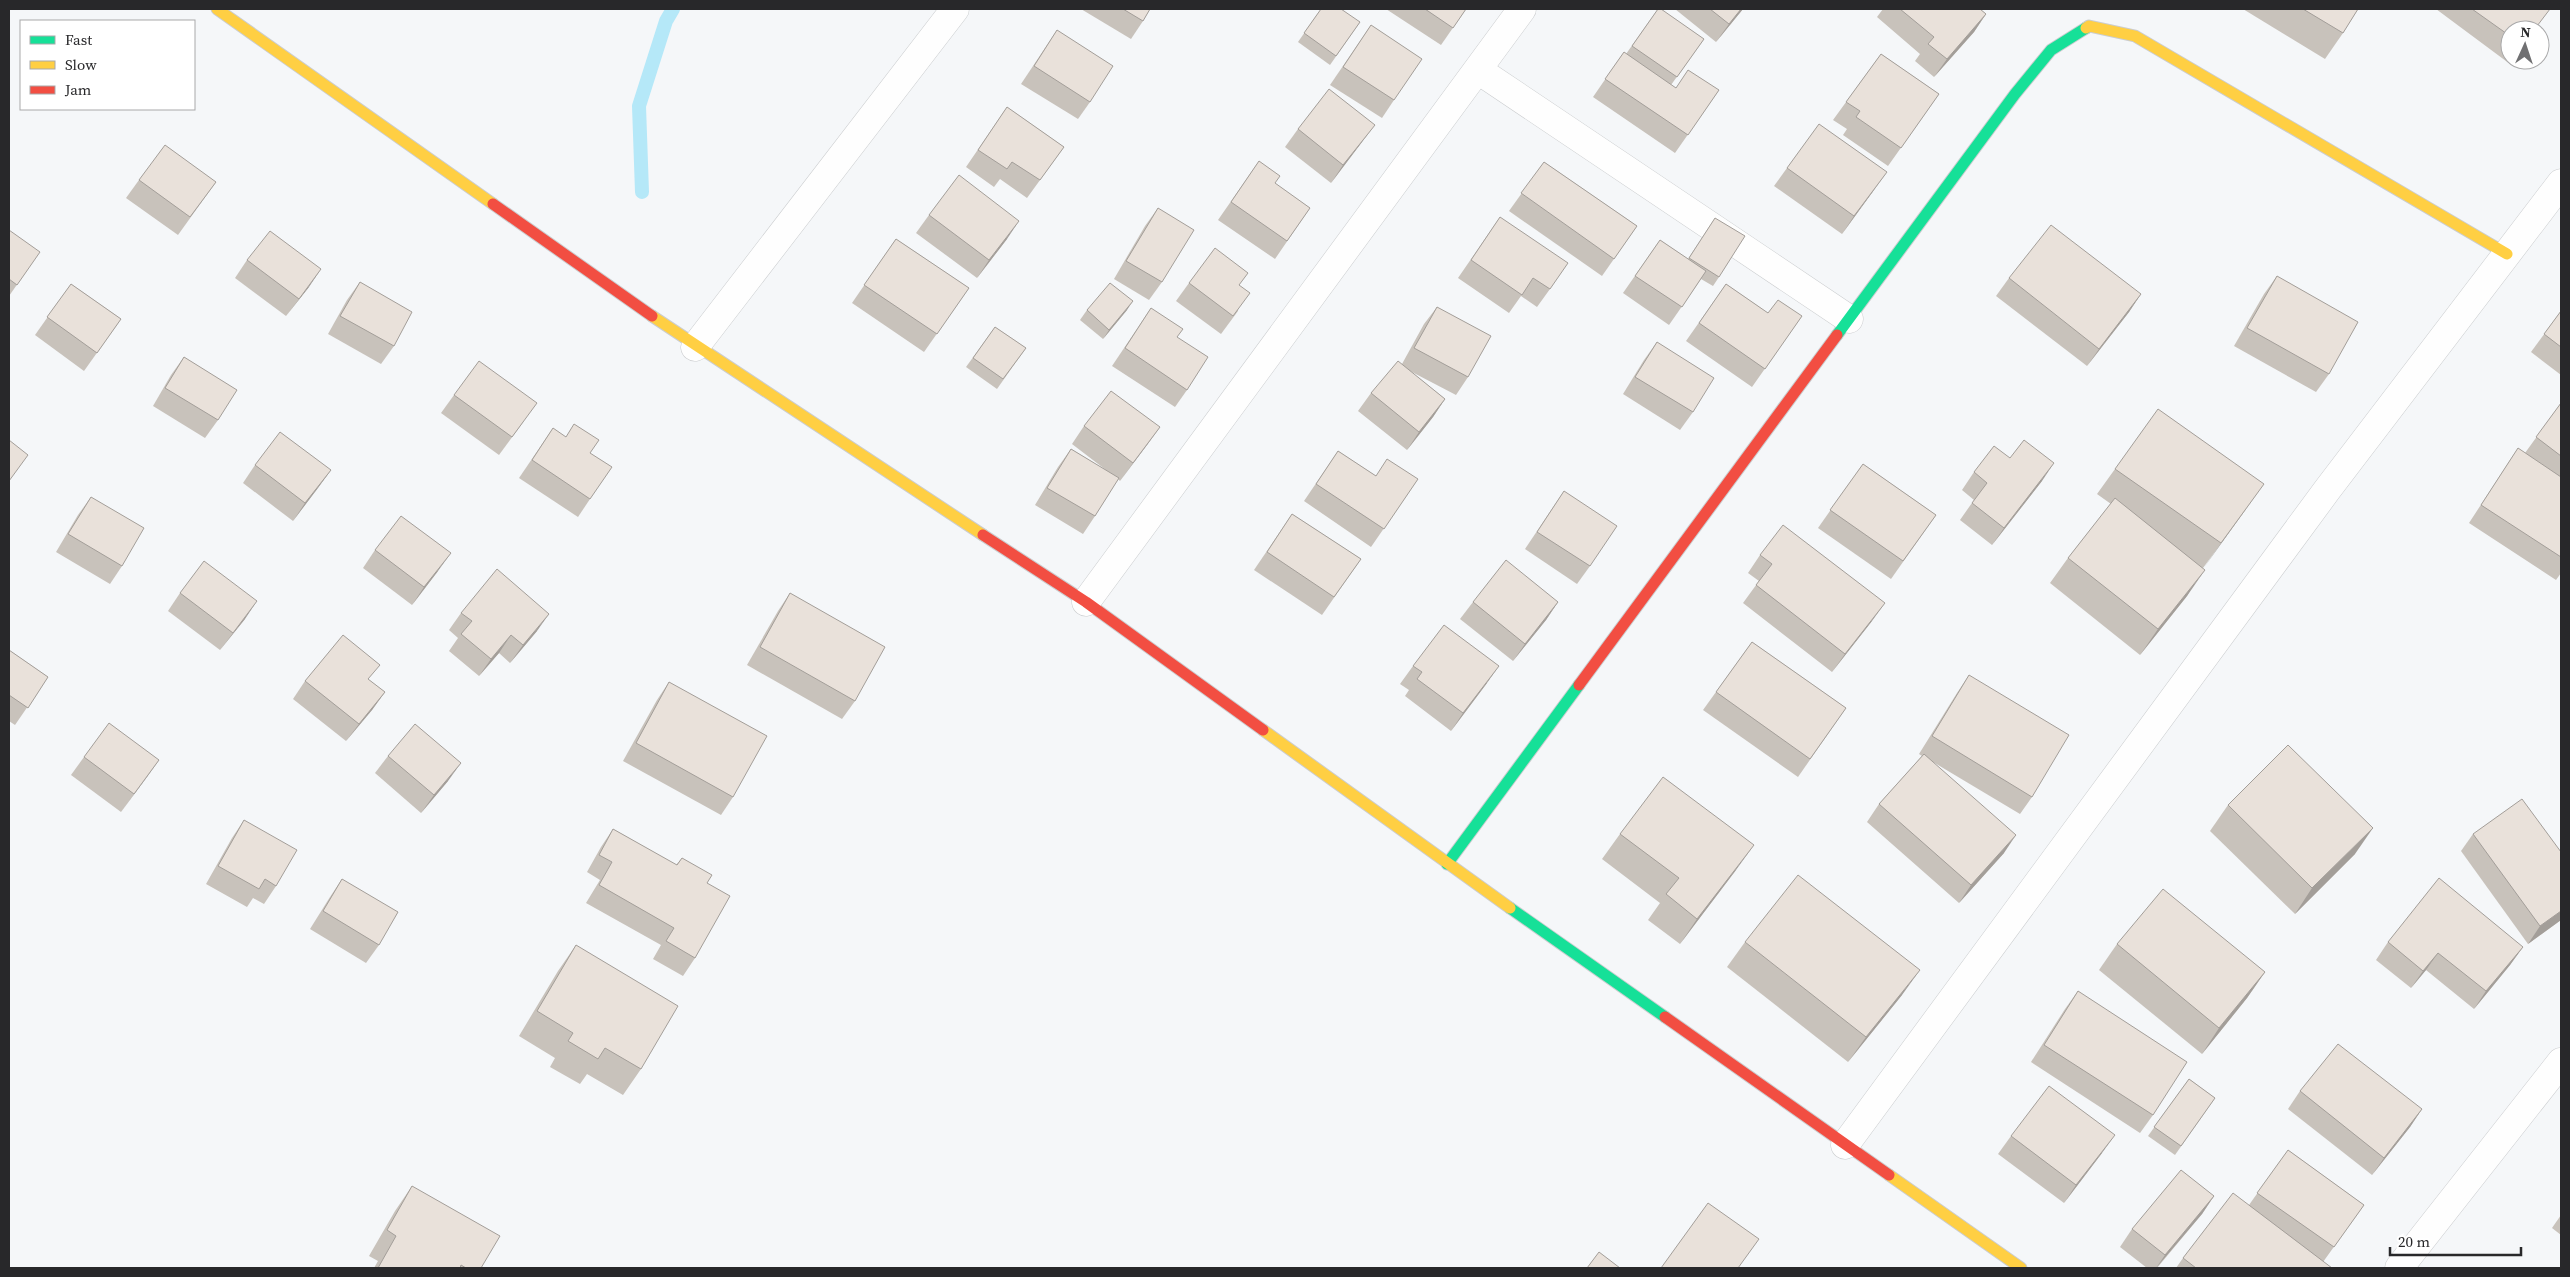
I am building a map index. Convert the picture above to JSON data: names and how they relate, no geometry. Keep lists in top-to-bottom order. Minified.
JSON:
{"legend":["Fast","Slow","Jam"],"scale_bar":"20 m","north":"top"}
